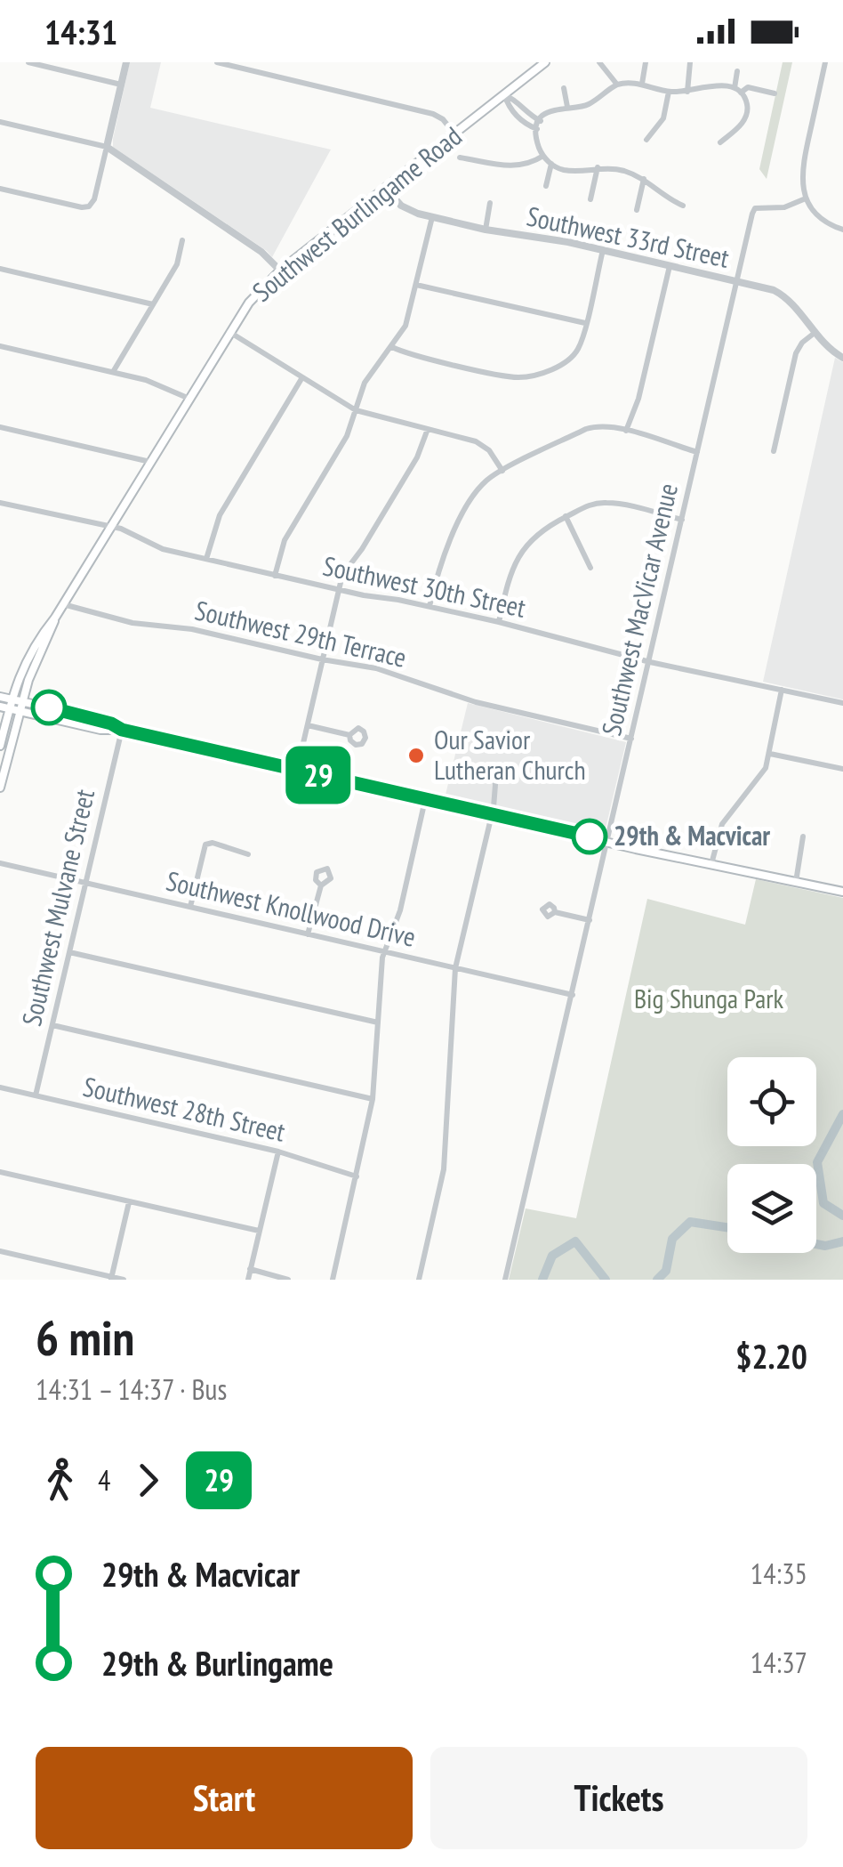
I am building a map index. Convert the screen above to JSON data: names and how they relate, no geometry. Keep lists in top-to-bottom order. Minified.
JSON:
{"streets":{"main road":["Southwest Burlingame Road"],"street":["Southwest 33rd Street","Southwest 30th Street","Southwest MacVicar Avenue","Southwest 29th Terrace","Southwest Mulvane Street","Southwest Knollwood Drive","Southwest 28th Street"]},"crossings":[["Southwest Burlingame Road","Southwest 33rd Street"],["Southwest Burlingame Road","Southwest 30th Street"],["Southwest Burlingame Road","Southwest 29th Terrace"],["Southwest 33rd Street","Southwest MacVicar Avenue"],["Southwest 30th Street","Southwest MacVicar Avenue"],["Southwest MacVicar Avenue","Southwest 29th Terrace"],["Southwest MacVicar Avenue","Southwest Knollwood Drive"],["Southwest Mulvane Street","Southwest Knollwood Drive"],["Southwest Mulvane Street","Southwest 28th Street"]],"parks":["Big Shunga Park"],"places":["Our Savior Lutheran Church","29th & Macvicar"],"lines":["bus line 29"],"page":{"status":"14:31","on_map":"29","heading":["6 min","14:31 – 14:37 · Bus","$2.20"],"legs":["4","29"],"list":[{"name":"29th & Macvicar","value":"14:35"},{"name":"29th & Burlingame","value":"14:37"}],"buttons":["Start","Tickets"]}}
